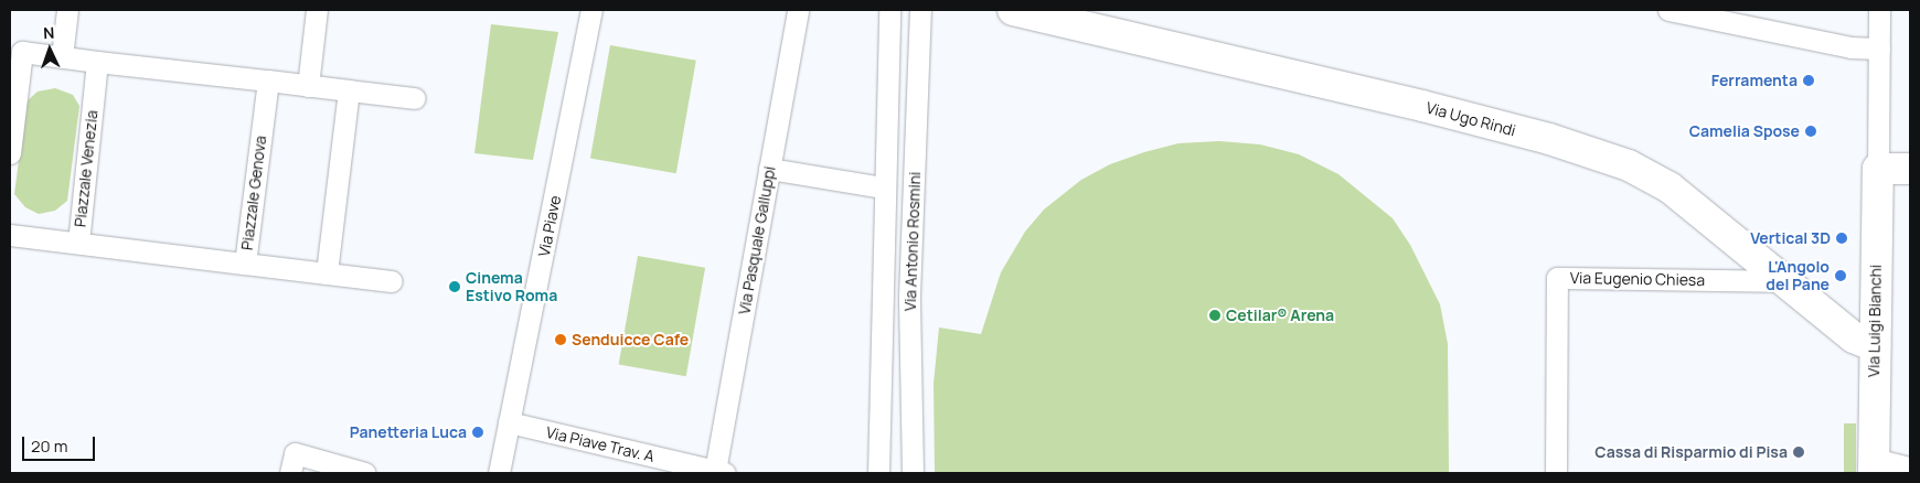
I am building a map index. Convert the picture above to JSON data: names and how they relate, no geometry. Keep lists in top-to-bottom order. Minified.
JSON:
{"streets":{"street":["Via Ugo Rindi","Piazzale Venezia","Piazzale Genova","Via Piave","Via Pasquale Galluppi","Via Antonio Rosmini","Via Eugenio Chiesa","Via Luigi Bianchi","Via Piave Trav. A"]},"crossings":[["Via Ugo Rindi","Via Eugenio Chiesa"],["Via Ugo Rindi","Via Luigi Bianchi"],["Via Piave","Via Piave Trav. A"],["Via Pasquale Galluppi","Via Piave Trav. A"]],"places":["Ferramenta","Camelia Spose","Vertical 3D","L'Angolo del Pane","Cinema Estivo Roma","Cetilar® Arena","Senduicce Cafe","Panetteria Luca","Cassa di Risparmio di Pisa"],"scale_bar":"20 m","north":"top"}
